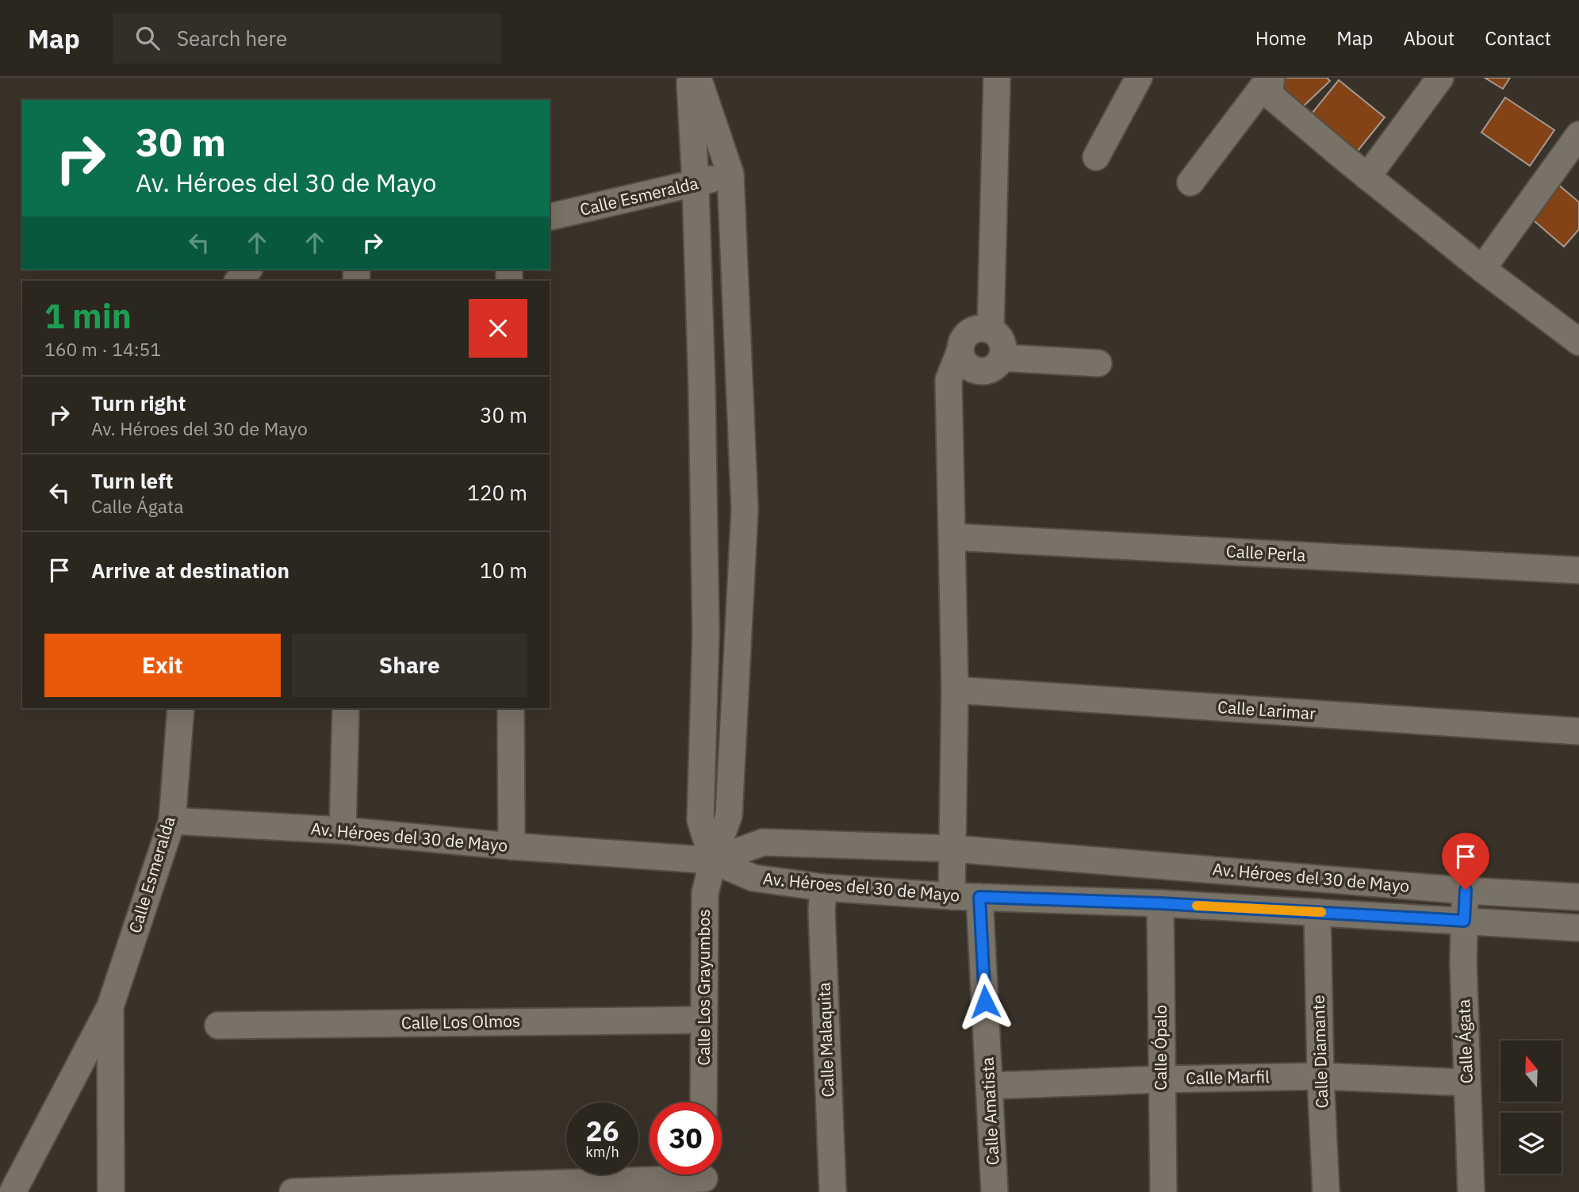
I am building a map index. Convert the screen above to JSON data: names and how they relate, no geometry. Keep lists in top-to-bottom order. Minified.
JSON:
{"streets":{"street":["Calle Esmeralda","Calle Perla","Calle Larimar","Av. Héroes del 30 de Mayo","Calle Los Grayumbos","Calle Los Olmos","Calle Malaquita","Calle Ágata","Calle Ópalo","Calle Diamante","Calle Marfil","Calle Amatista"]},"crossings":[["Calle Esmeralda","Av. Héroes del 30 de Mayo"],["Calle Esmeralda","Calle Los Grayumbos"],["Av. Héroes del 30 de Mayo","Calle Los Grayumbos"],["Av. Héroes del 30 de Mayo","Calle Malaquita"],["Av. Héroes del 30 de Mayo","Calle Ágata"],["Av. Héroes del 30 de Mayo","Calle Ópalo"],["Av. Héroes del 30 de Mayo","Calle Diamante"],["Av. Héroes del 30 de Mayo","Calle Amatista"],["Calle Los Grayumbos","Calle Los Olmos"],["Calle Ágata","Calle Marfil"],["Calle Ópalo","Calle Marfil"],["Calle Diamante","Calle Marfil"],["Calle Marfil","Calle Amatista"]],"north":"top","page":{"header":"Map","search":"Search here","nav":["Home","Map","About","Contact"],"turn":["30 m","Av. Héroes del 30 de Mayo"],"heading":["1 min","160 m · 14:51"],"list":[{"name":"Turn right","note":"Av. Héroes del 30 de Mayo","value":"30 m"},{"name":"Turn left","note":"Calle Ágata","value":"120 m"},{"name":"Arrive at destination","value":"10 m"}],"buttons":["Exit","Share"],"speed":"26 km/h","limit":"30"}}
